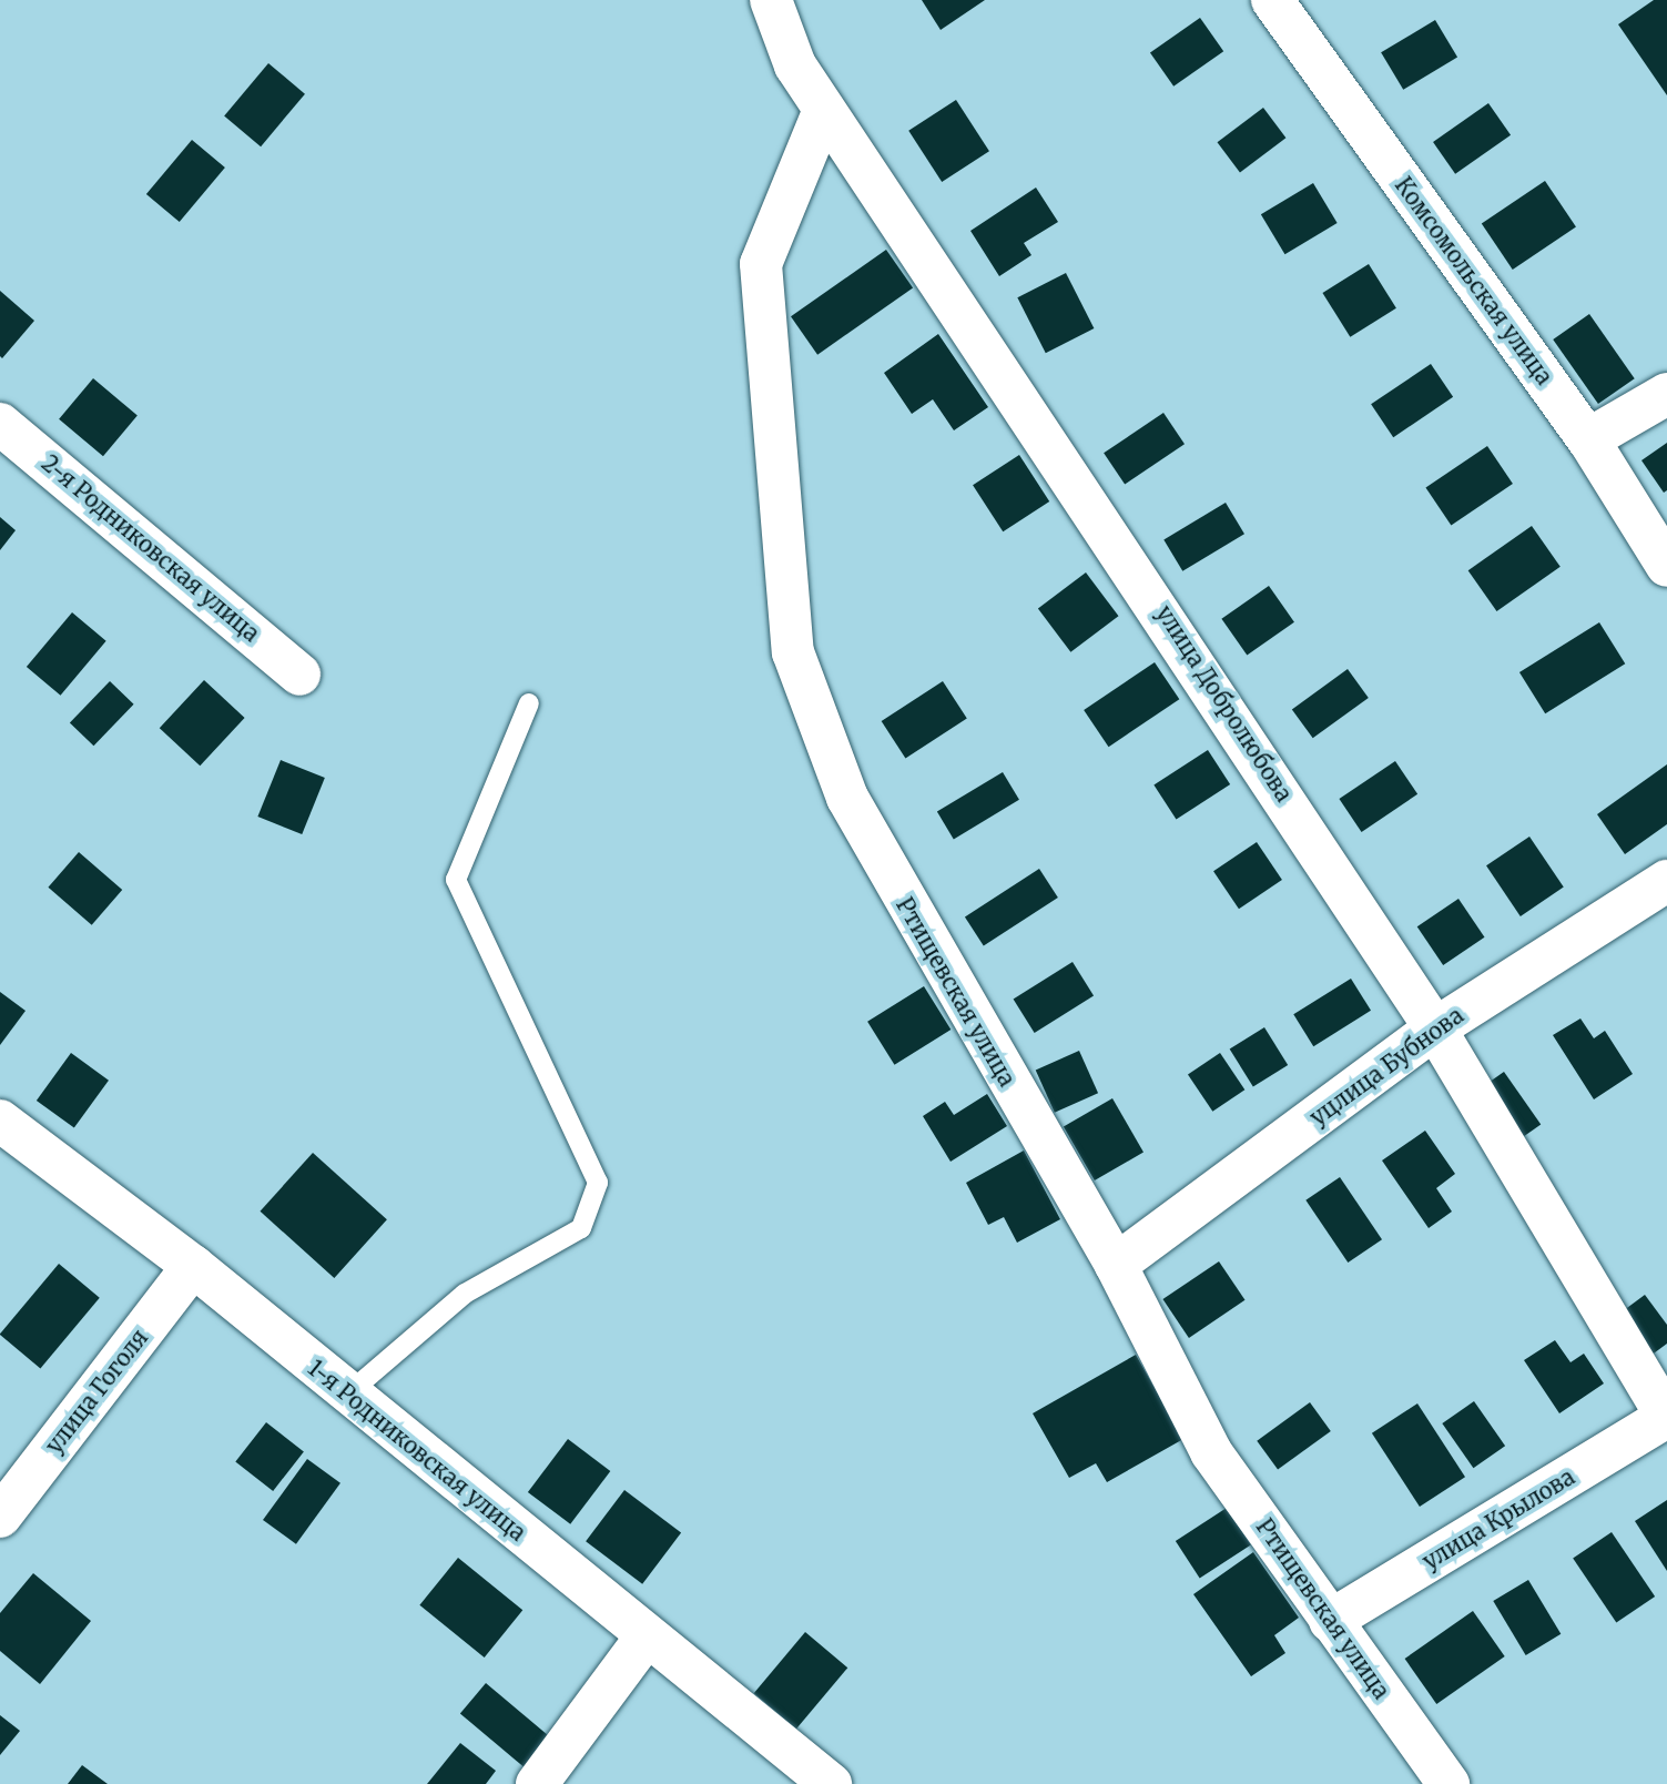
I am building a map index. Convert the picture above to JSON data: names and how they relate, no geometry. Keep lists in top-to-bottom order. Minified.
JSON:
{"streets":{"street":["Комсомольская улица","2-я Родниковская улица","улица Добролюбова","Ртищевская улица","уцлица Бубнова","улица Гоголя","1-я Родниковская улица","улица Крылова"]},"crossings":[["улица Добролюбова","Ртищевская улица"],["улица Добролюбова","уцлица Бубнова"],["улица Добролюбова","улица Крылова"],["Ртищевская улица","уцлица Бубнова"],["Ртищевская улица","улица Крылова"],["улица Гоголя","1-я Родниковская улица"]]}
